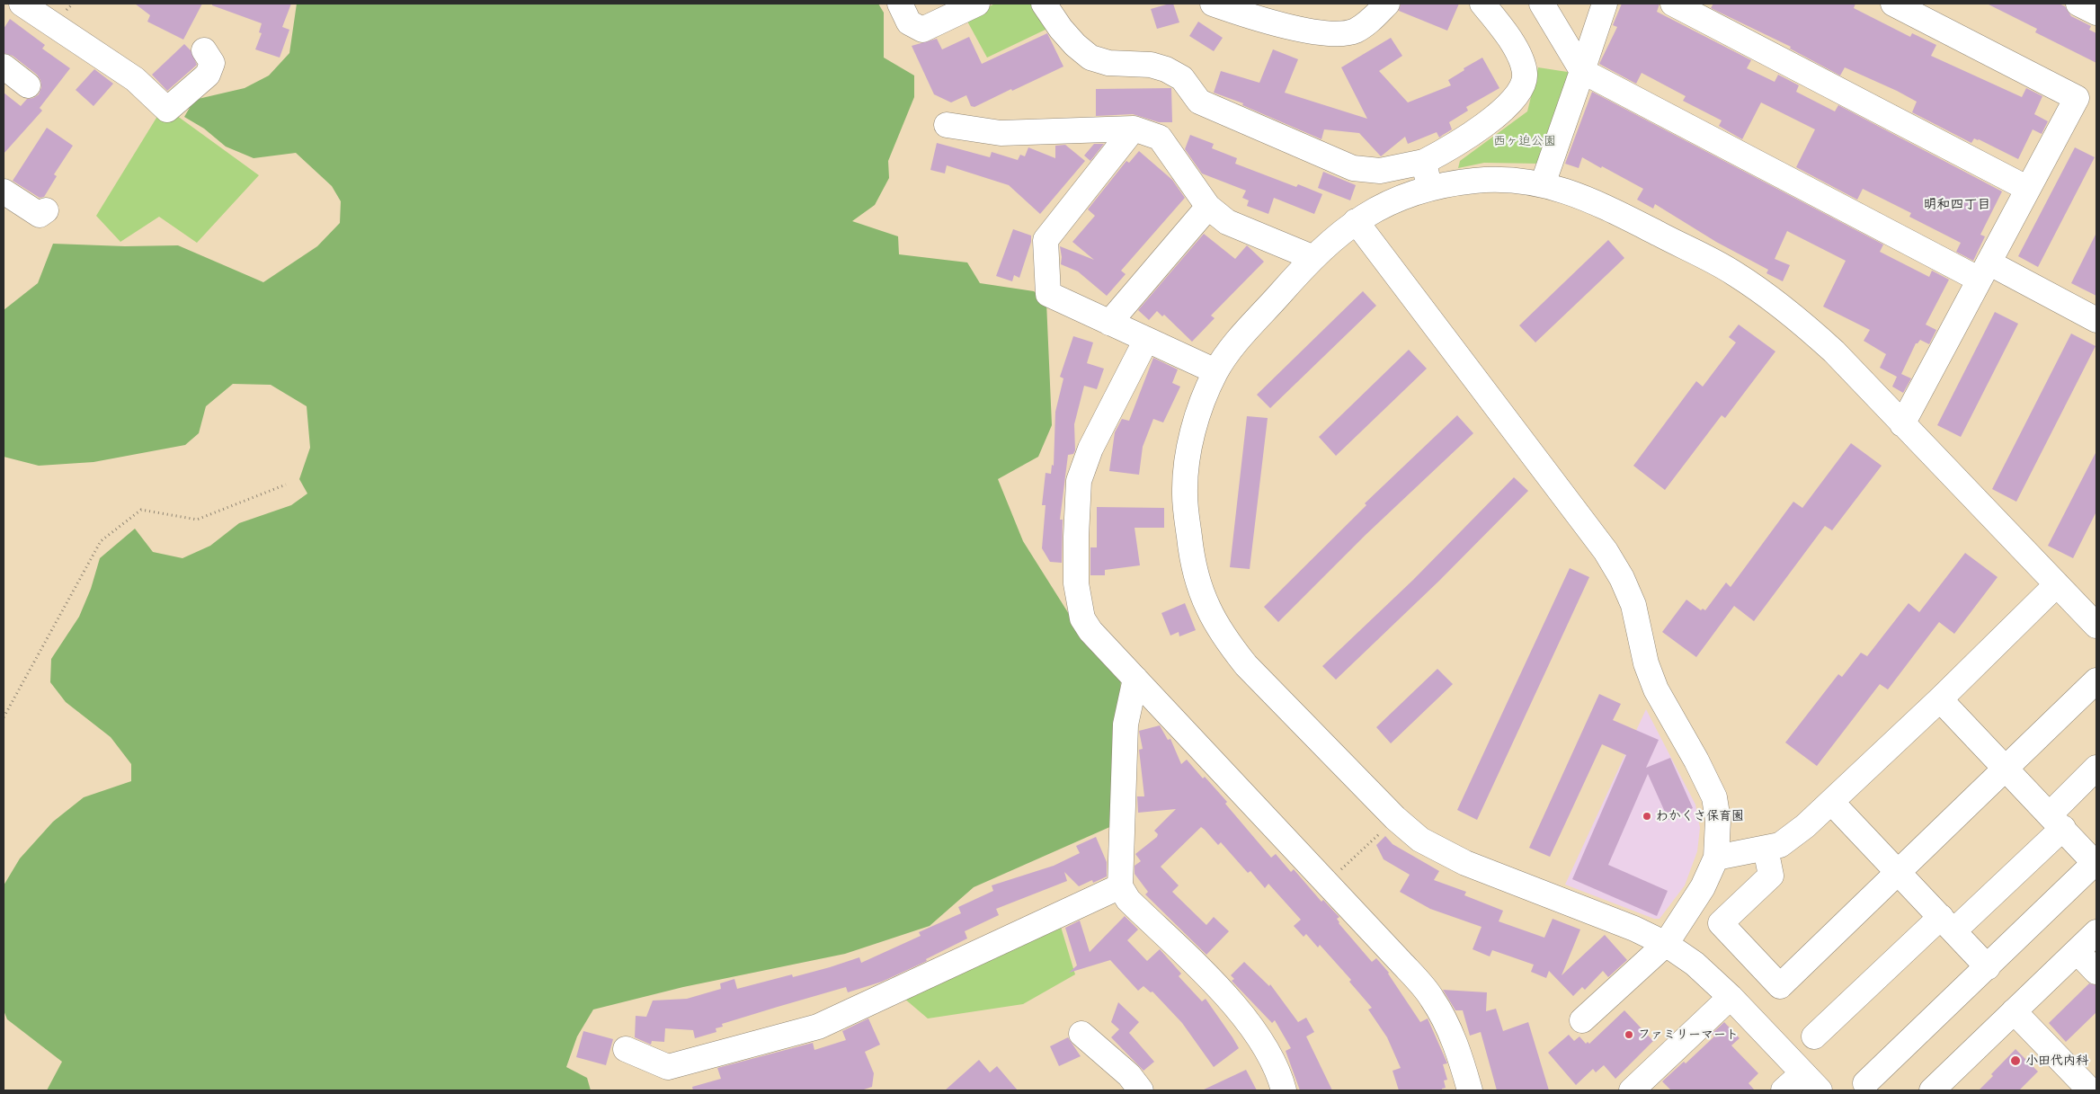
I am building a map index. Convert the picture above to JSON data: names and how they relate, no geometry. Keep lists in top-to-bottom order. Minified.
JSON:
{"districts":["明和四丁目"],"parks":["西ヶ迫公園"],"places":["わかくさ保育園","ファミリーマート","小田代内科"]}
